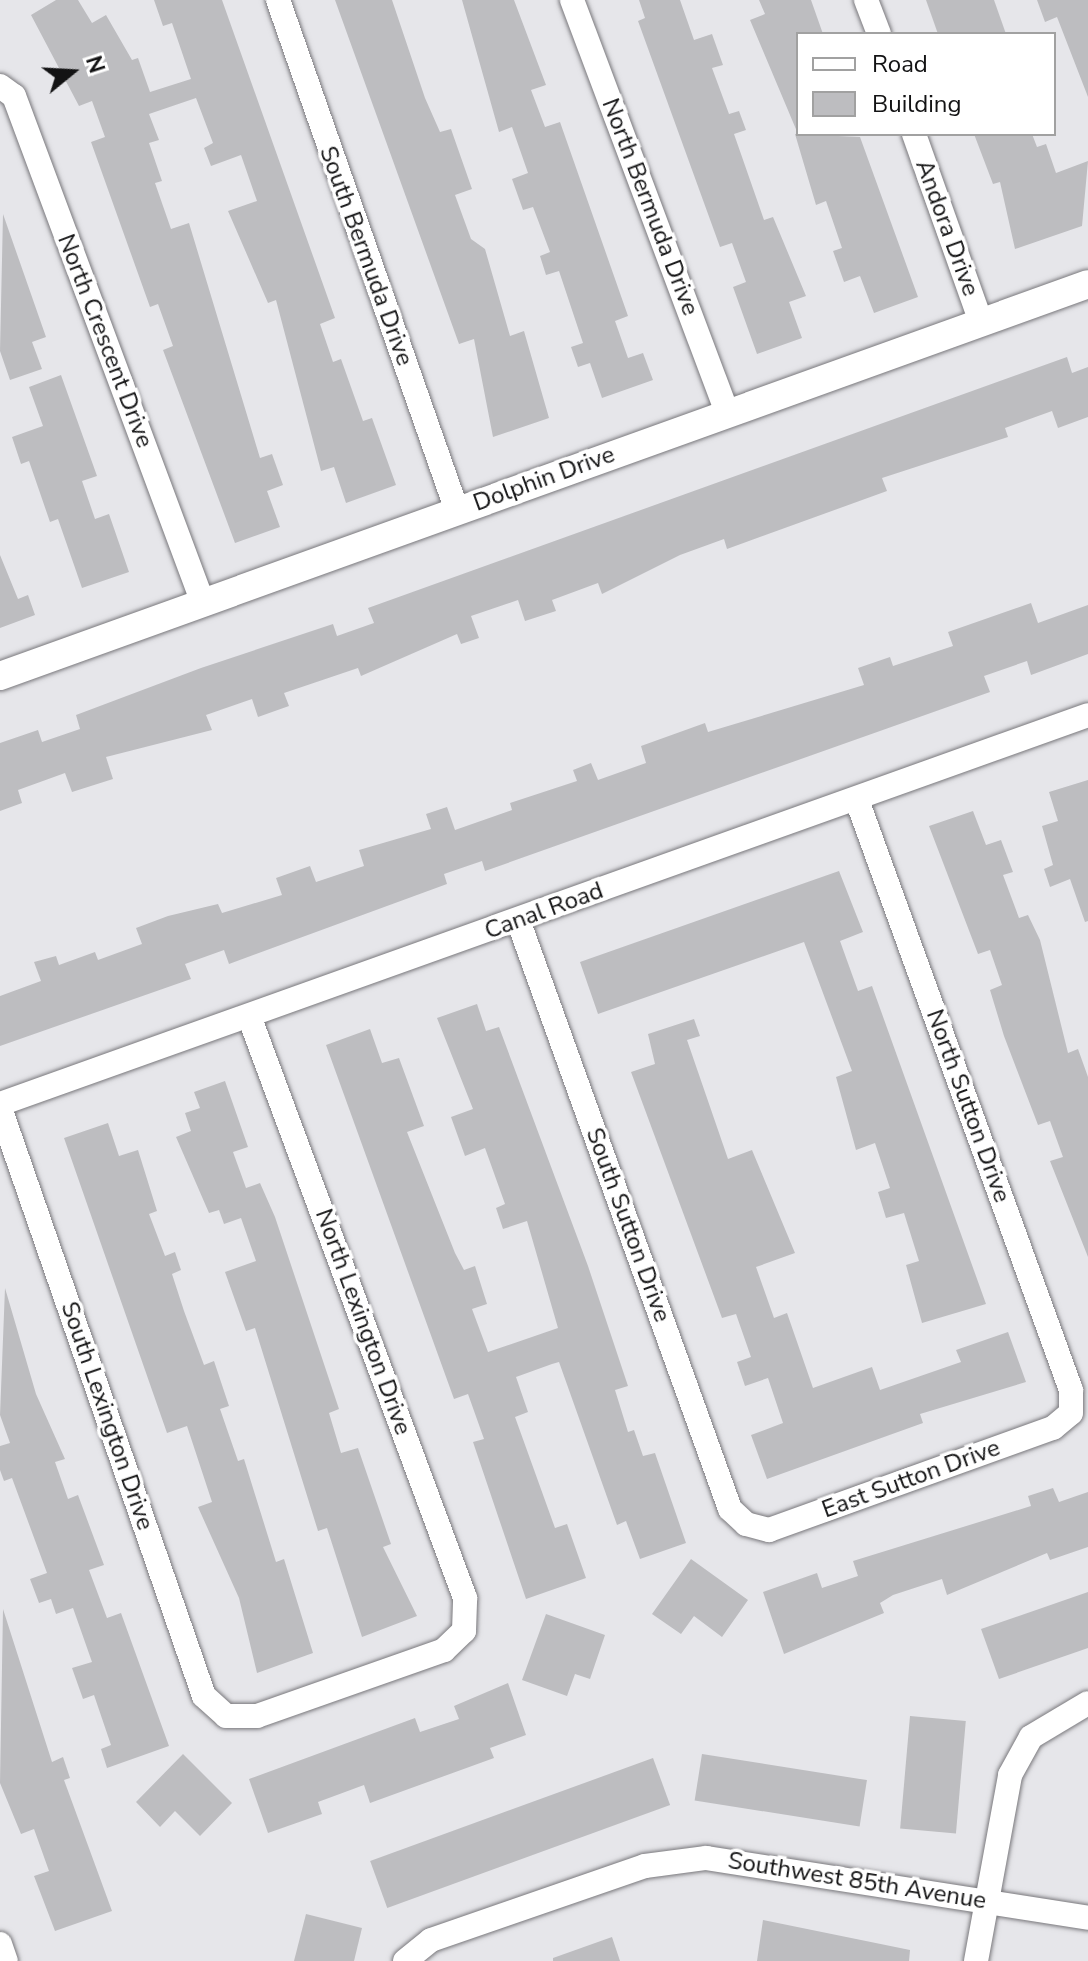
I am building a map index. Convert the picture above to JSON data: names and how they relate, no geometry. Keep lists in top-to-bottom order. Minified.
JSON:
{"streets":{"street":["North Bermuda Drive","Andora Drive","South Bermuda Drive","North Crescent Drive","Dolphin Drive","Canal Road","North Sutton Drive","South Sutton Drive","North Lexington Drive","South Lexington Drive","East Sutton Drive","Southwest 85th Avenue"]},"crossings":[["North Bermuda Drive","Dolphin Drive"],["Andora Drive","Dolphin Drive"],["South Bermuda Drive","Dolphin Drive"],["North Crescent Drive","Dolphin Drive"],["Canal Road","North Sutton Drive"],["Canal Road","South Sutton Drive"],["Canal Road","North Lexington Drive"],["Canal Road","South Lexington Drive"],["North Sutton Drive","East Sutton Drive"],["South Sutton Drive","East Sutton Drive"],["North Lexington Drive","South Lexington Drive"]],"legend":["Road","Building"],"north":"right"}
